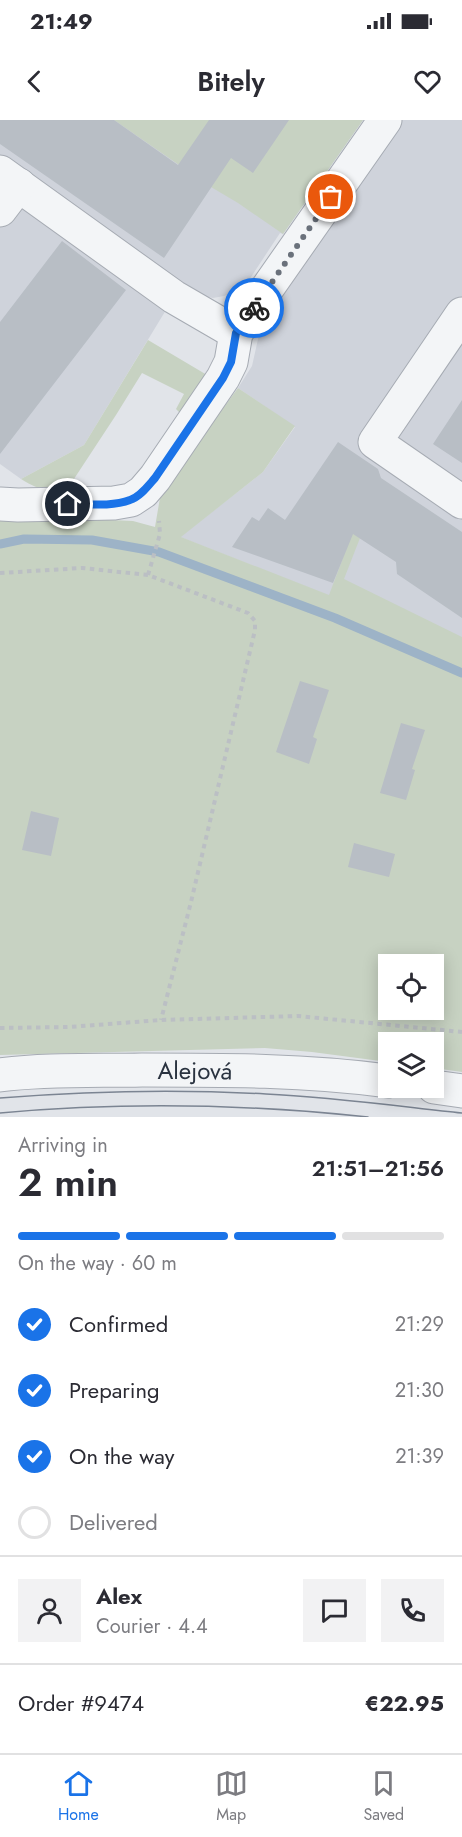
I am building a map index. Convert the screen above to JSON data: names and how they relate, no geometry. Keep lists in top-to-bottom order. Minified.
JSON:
{"streets":{"street":["Alejová"]},"page":{"status":"21:49","header":"Bitely","heading":["2 min","Arriving in","21:51–21:56"],"panel":["Alex","Courier · 4.4","Order #9474","€22.95"],"bar":"On the way · 60 m","list":[["Confirmed","21:29"],["Preparing","21:30"],["On the way","21:39"],"Delivered"],"tabs":["Home","Map","Saved"]}}
